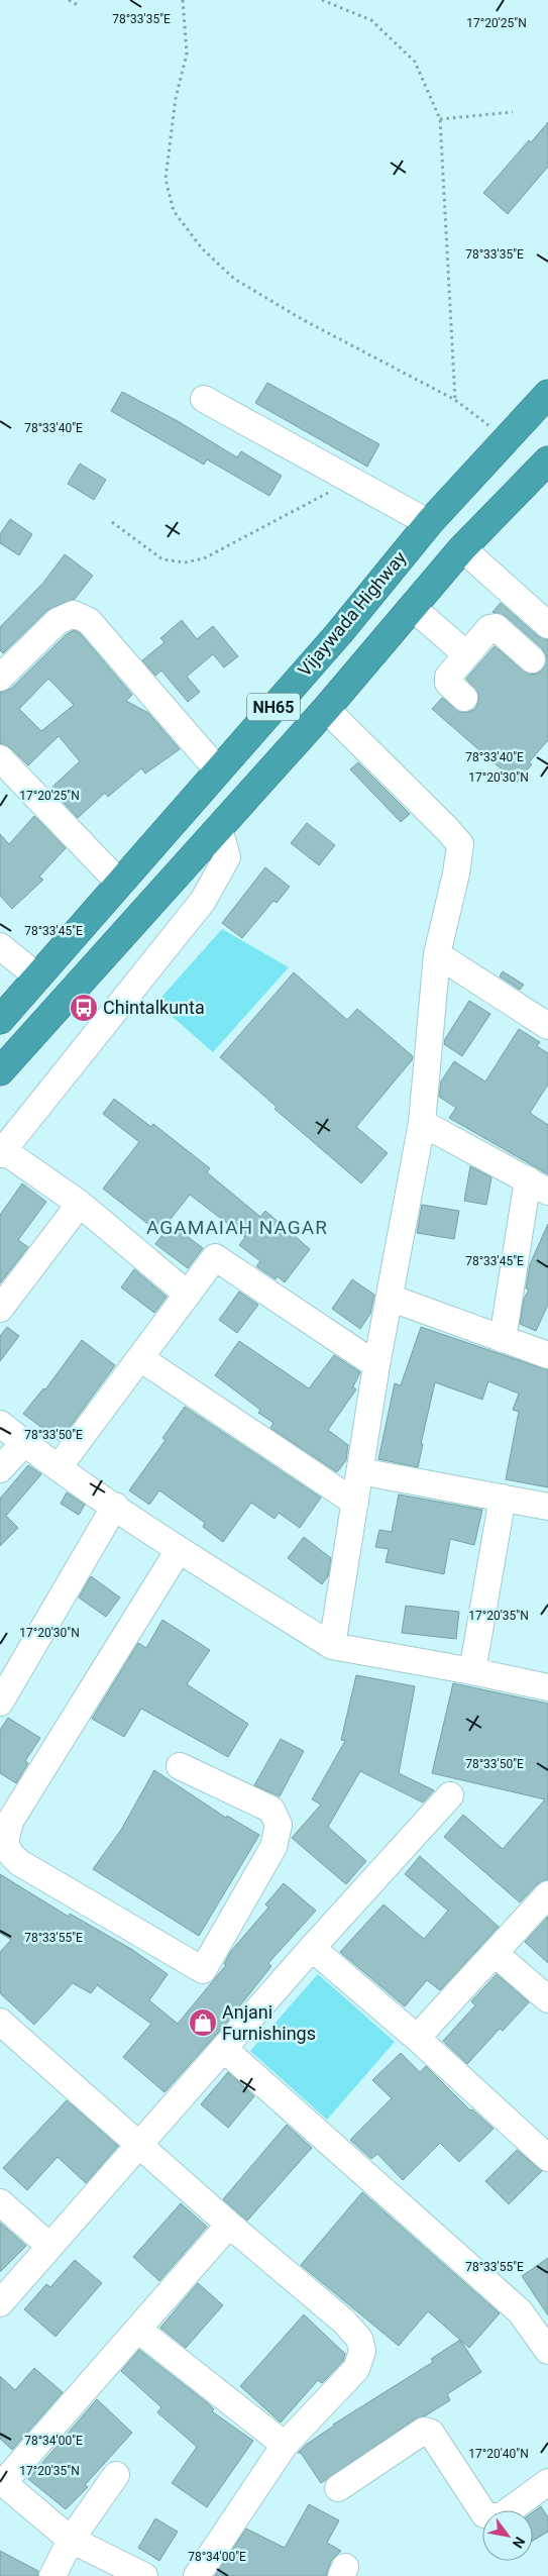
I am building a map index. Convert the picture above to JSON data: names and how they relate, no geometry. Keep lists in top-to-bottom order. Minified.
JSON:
{"streets":{"highway":["Vijaywada Highway","NH65"]},"districts":["AGAMAIAH NAGAR"],"places":{"bus stop":["Chintalkunta"],"shop":["Anjani Furnishings"]},"north":"bottom right","coordinates":["78°33'35\"E","17°20'25\"N","78°33'40\"E","17°20'30\"N","78°33'45\"E","78°33'50\"E","17°20'35\"N","78°33'55\"E","78°34'00\"E","17°20'40\"N"]}
